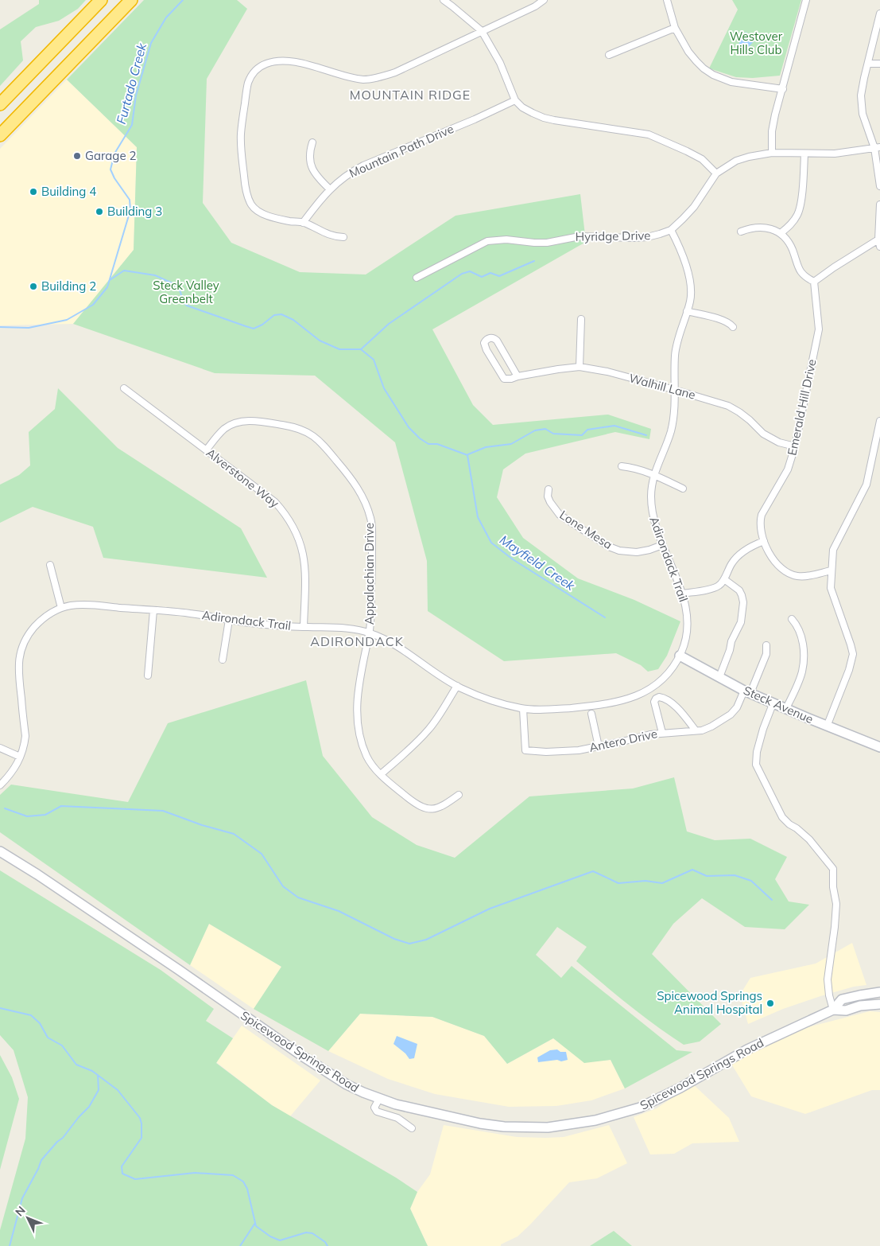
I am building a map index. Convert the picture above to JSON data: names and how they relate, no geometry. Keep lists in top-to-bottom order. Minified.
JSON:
{"streets":{"main road":["Steck Avenue","Spicewood Springs Road"],"street":["Mountain Path Drive","Hyridge Drive","Walhill Lane","Emerald Hill Drive","Alverstone Way","Lone Mesa","Adirondack Trail","Appalachian Drive","Antero Drive"]},"crossings":[["Hyridge Drive","Adirondack Trail"],["Walhill Lane","Emerald Hill Drive"],["Walhill Lane","Adirondack Trail"],["Alverstone Way","Adirondack Trail"],["Alverstone Way","Appalachian Drive"],["Lone Mesa","Adirondack Trail"],["Adirondack Trail","Appalachian Drive"],["Adirondack Trail","Steck Avenue"],["Adirondack Trail","Antero Drive"],["Steck Avenue","Antero Drive"]],"districts":["MOUNTAIN RIDGE","ADIRONDACK"],"water":["Furtado Creek","Mayfield Creek"],"parks":["Westover Hills Club","Steck Valley Greenbelt"],"places":["Garage 2","Building 4","Building 3","Building 2","Spicewood Springs Animal Hospital"],"north":"top left"}
